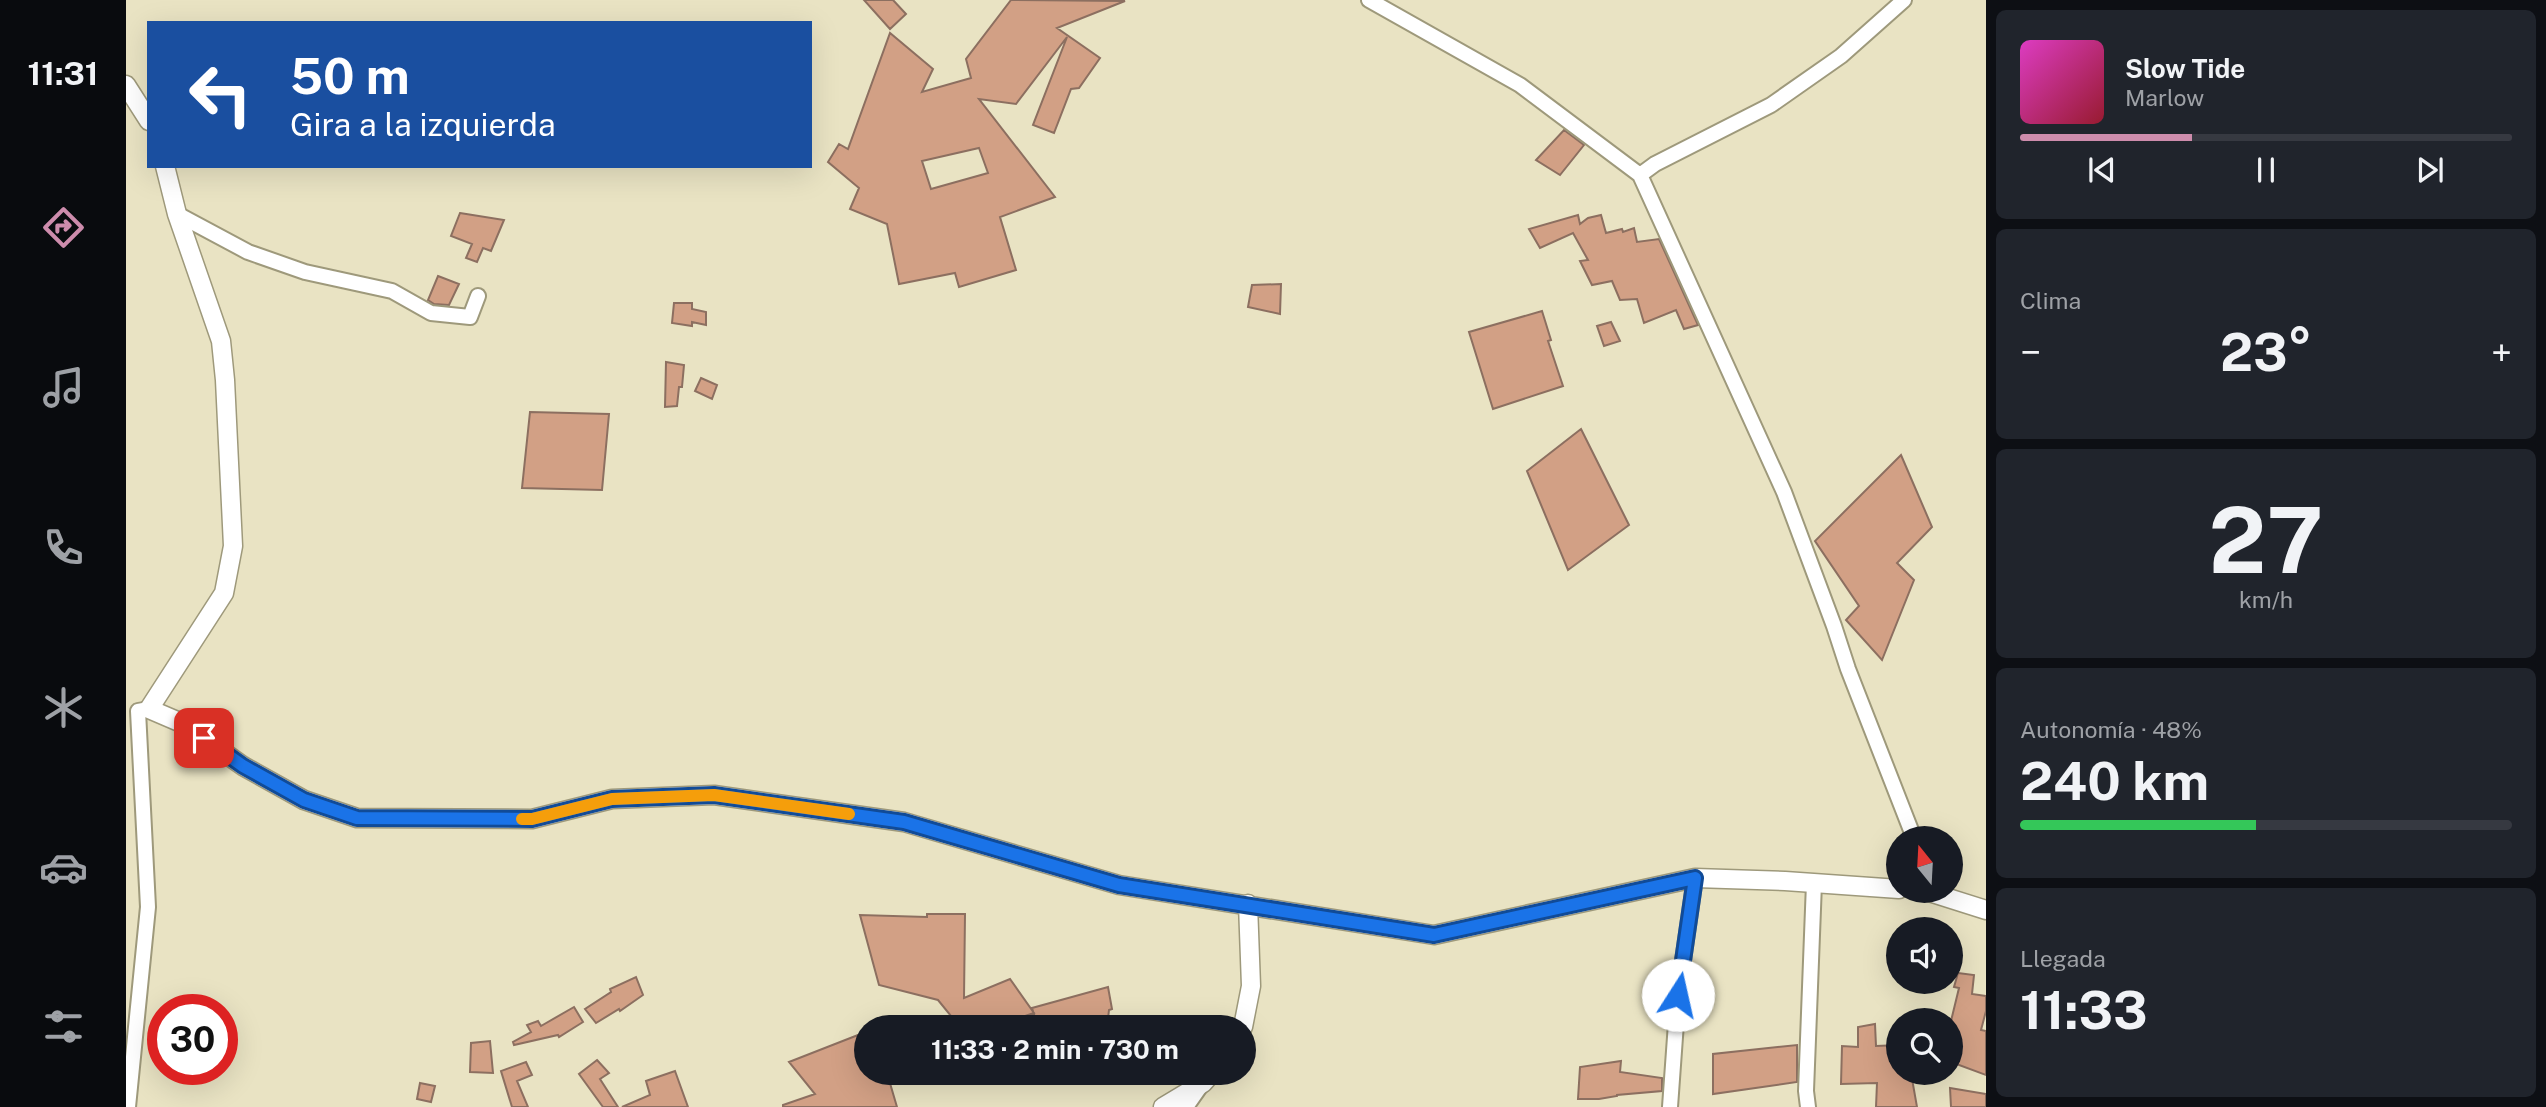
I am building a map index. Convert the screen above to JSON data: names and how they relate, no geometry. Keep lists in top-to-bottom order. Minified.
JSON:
{"north":"top","page":{"tabs":"11:31","turn":["50 m","Gira a la izquierda"],"song":["Slow Tide","Marlow"],"tile":["Clima",["27","km/h"],["Autonomía · 48%","240 km"],["Llegada","11:33"]],"heat":["−","23°","+"],"limit":"30","trip":"11:33 · 2 min · 730 m"}}
